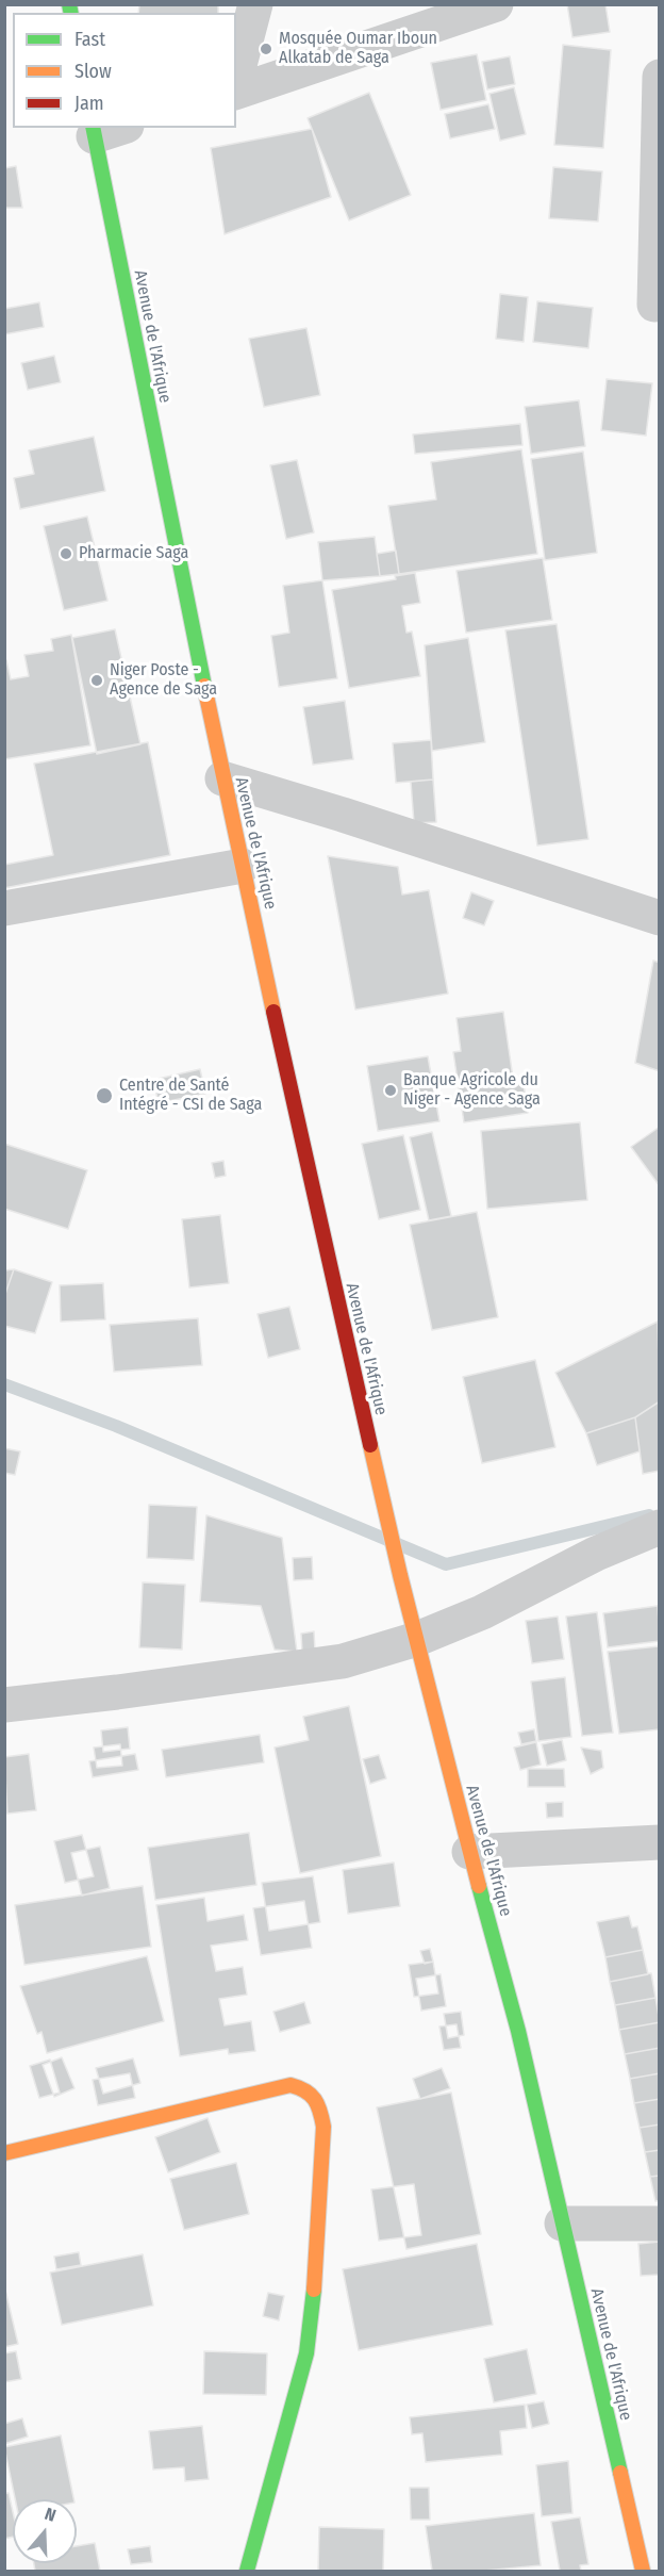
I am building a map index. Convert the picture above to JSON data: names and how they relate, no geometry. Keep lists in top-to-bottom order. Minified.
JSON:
{"streets":{"main road":["Avenue de l'Afrique"]},"places":["Mosquée Oumar Iboun Alkatab de Saga","Pharmacie Saga","Niger Poste - Agence de Saga","Banque Agricole du Niger - Agence Saga","Centre de Santé Intégré - CSI de Saga"],"legend":["Fast","Slow","Jam"],"north":"top"}
